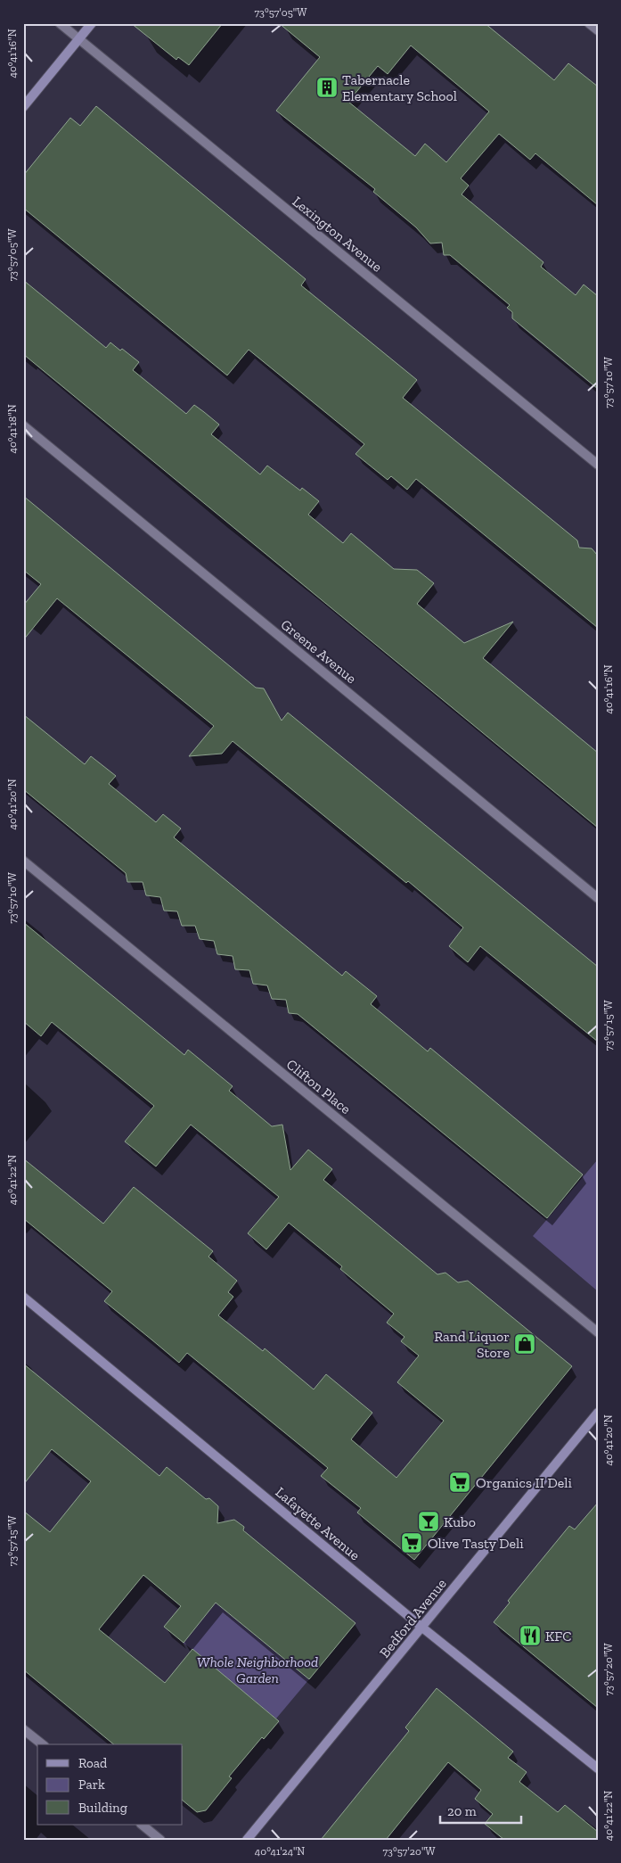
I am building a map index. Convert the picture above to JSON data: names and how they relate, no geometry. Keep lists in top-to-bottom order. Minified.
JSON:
{"streets":{"main road":["Lafayette Avenue","Bedford Avenue"],"street":["Lexington Avenue","Greene Avenue","Clifton Place"]},"crossings":[["Lafayette Avenue","Bedford Avenue"]],"parks":["Whole Neighborhood Garden"],"places":{"building":["Tabernacle Elementary School"],"shop":["Rand Liquor Store"],"supermarket":["Organics II Deli","Olive Tasty Deli"],"bar":["Kubo"],"restaurant":["KFC"]},"legend":["Road","Park","Building"],"scale_bar":"20 m","coordinates":["73°57'05\"W","40°41'16\"N","73°57'10\"W","40°41'18\"N","40°41'20\"N","73°57'15\"W","40°41'22\"N","73°57'20\"W","40°41'24\"N"]}
